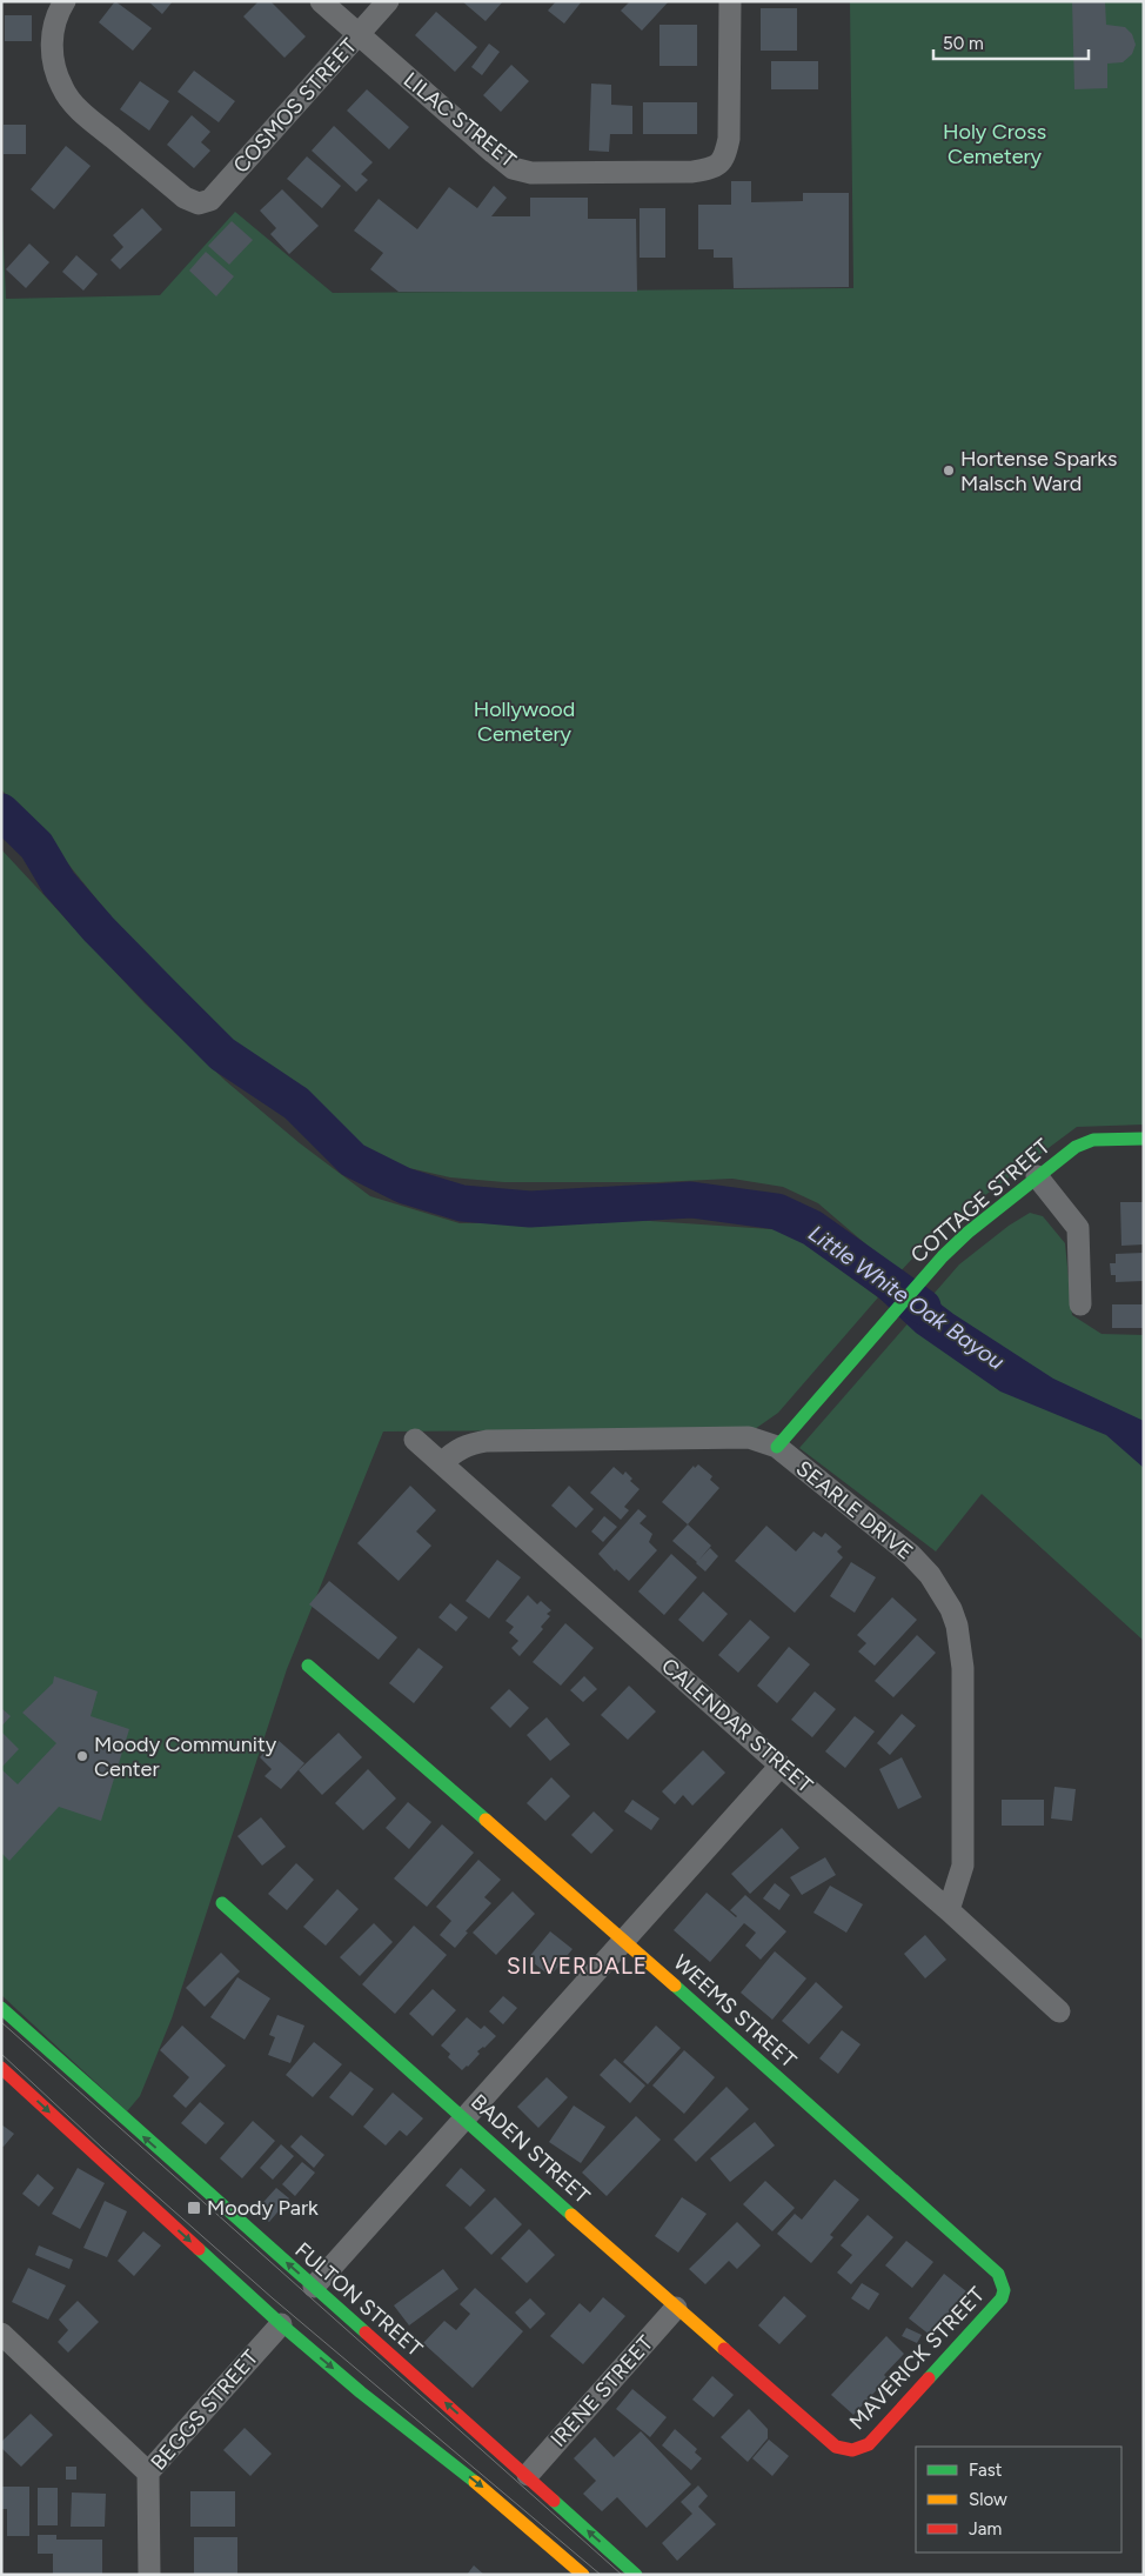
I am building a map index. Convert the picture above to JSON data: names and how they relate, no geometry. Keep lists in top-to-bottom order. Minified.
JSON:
{"streets":{"street":["COSMOS STREET","LILAC STREET","COTTAGE STREET","SEARLE DRIVE","CALENDAR STREET","WEEMS STREET","BADEN STREET","FULTON STREET","MAVERICK STREET","IRENE STREET","BEGGS STREET"]},"crossings":[["COSMOS STREET","LILAC STREET"],["COTTAGE STREET","SEARLE DRIVE"],["SEARLE DRIVE","CALENDAR STREET"],["WEEMS STREET","MAVERICK STREET"],["BADEN STREET","MAVERICK STREET"],["BADEN STREET","IRENE STREET"],["FULTON STREET","IRENE STREET"]],"districts":["SILVERDALE"],"water":["Little White Oak Bayou"],"parks":["Holy Cross Cemetery","Hollywood Cemetery"],"places":{"other":["Hortense Sparks Malsch Ward","Moody Community Center"],"transit":["Moody Park"]},"legend":["Fast","Slow","Jam"],"scale_bar":"50 m"}
